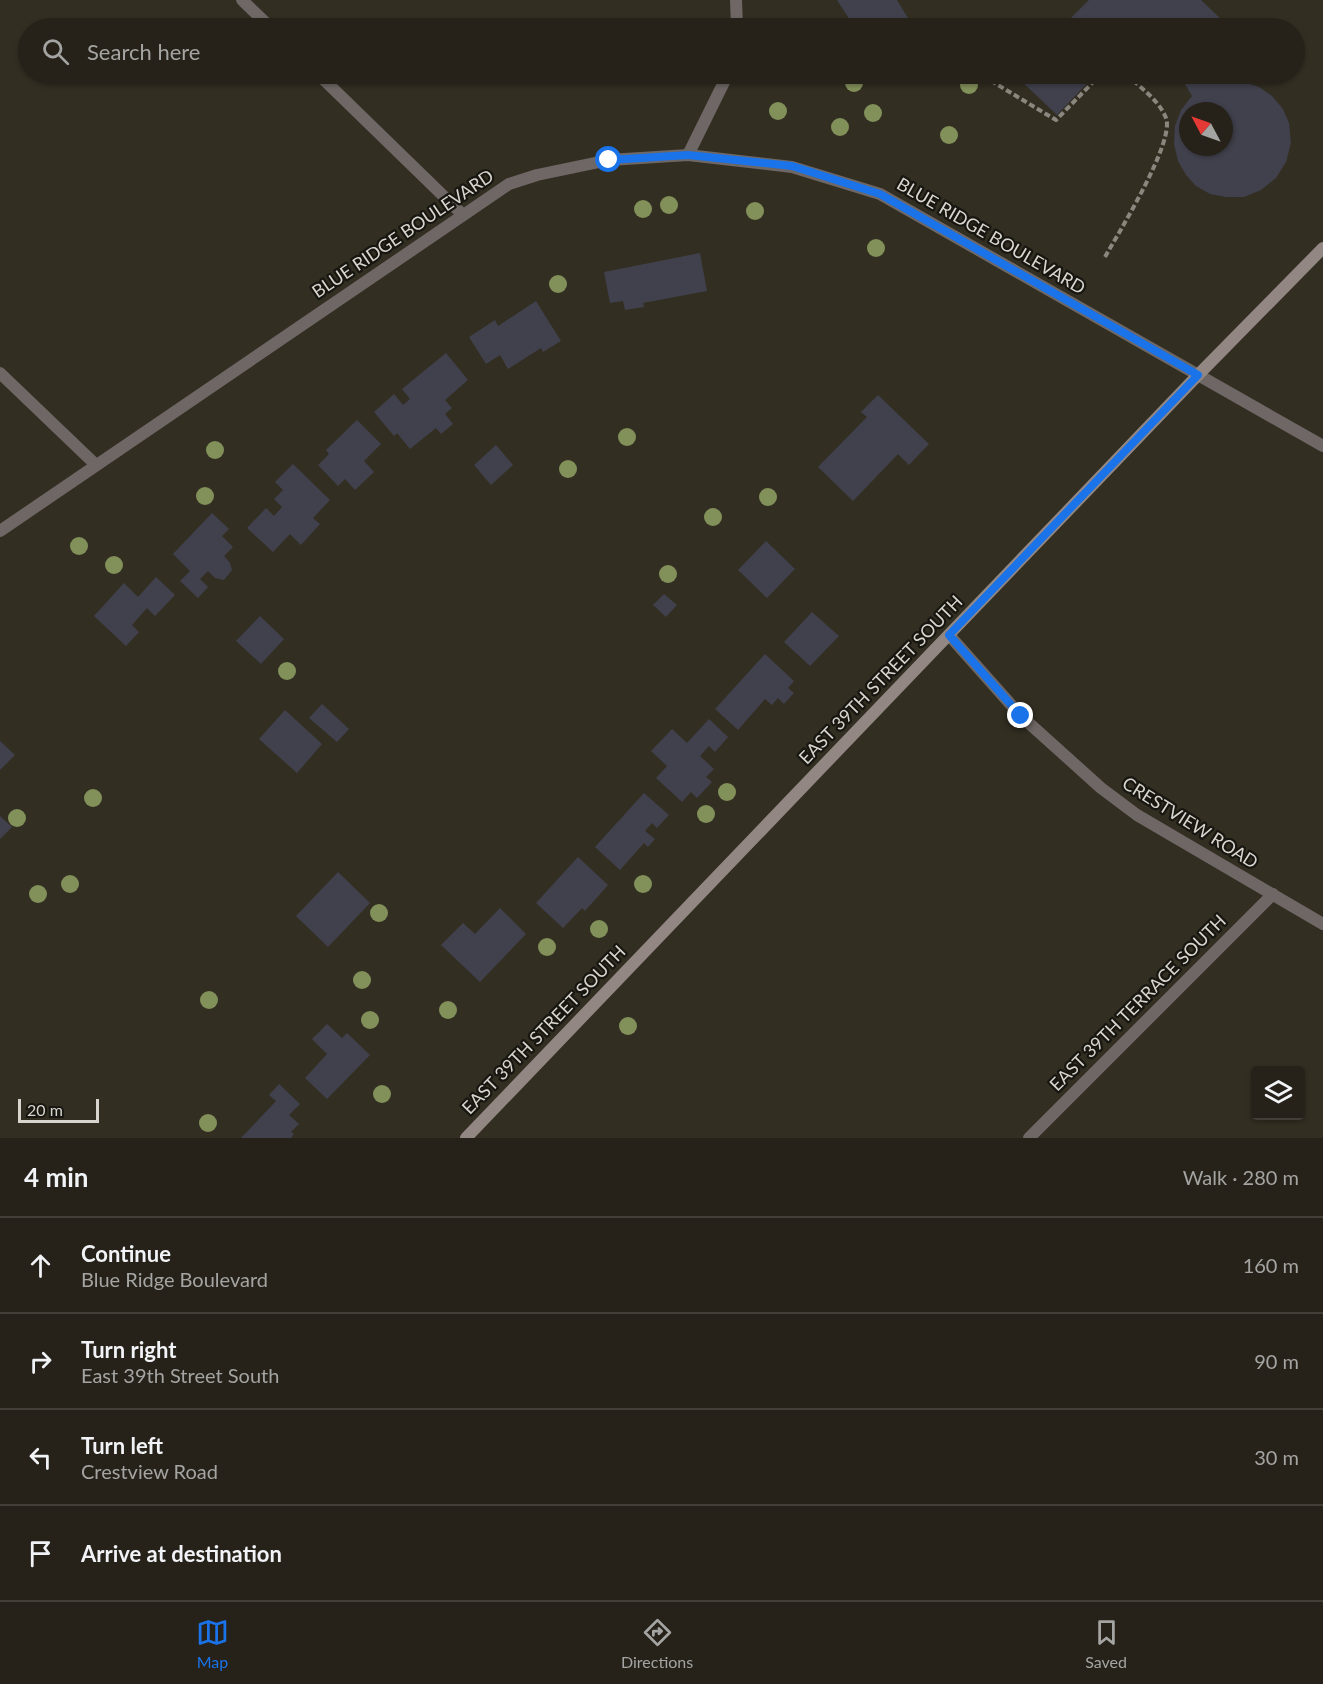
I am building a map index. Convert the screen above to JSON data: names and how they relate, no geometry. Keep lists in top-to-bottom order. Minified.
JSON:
{"streets":{"main road":["EAST 39TH STREET SOUTH"],"street":["BLUE RIDGE BOULEVARD","CRESTVIEW ROAD","EAST 39TH TERRACE SOUTH"]},"crossings":[["BLUE RIDGE BOULEVARD","EAST 39TH STREET SOUTH"],["EAST 39TH STREET SOUTH","CRESTVIEW ROAD"],["CRESTVIEW ROAD","EAST 39TH TERRACE SOUTH"]],"scale_bar":"20 m","north":"top left","page":{"search":"Search here","scale":"20 m","heading":["4 min","Walk · 280 m"],"list":[["Continue","Blue Ridge Boulevard","160 m"],["Turn right","East 39th Street South","90 m"],["Turn left","Crestview Road","30 m"],"Arrive at destination"],"nav":["Map","Directions","Saved"]}}
